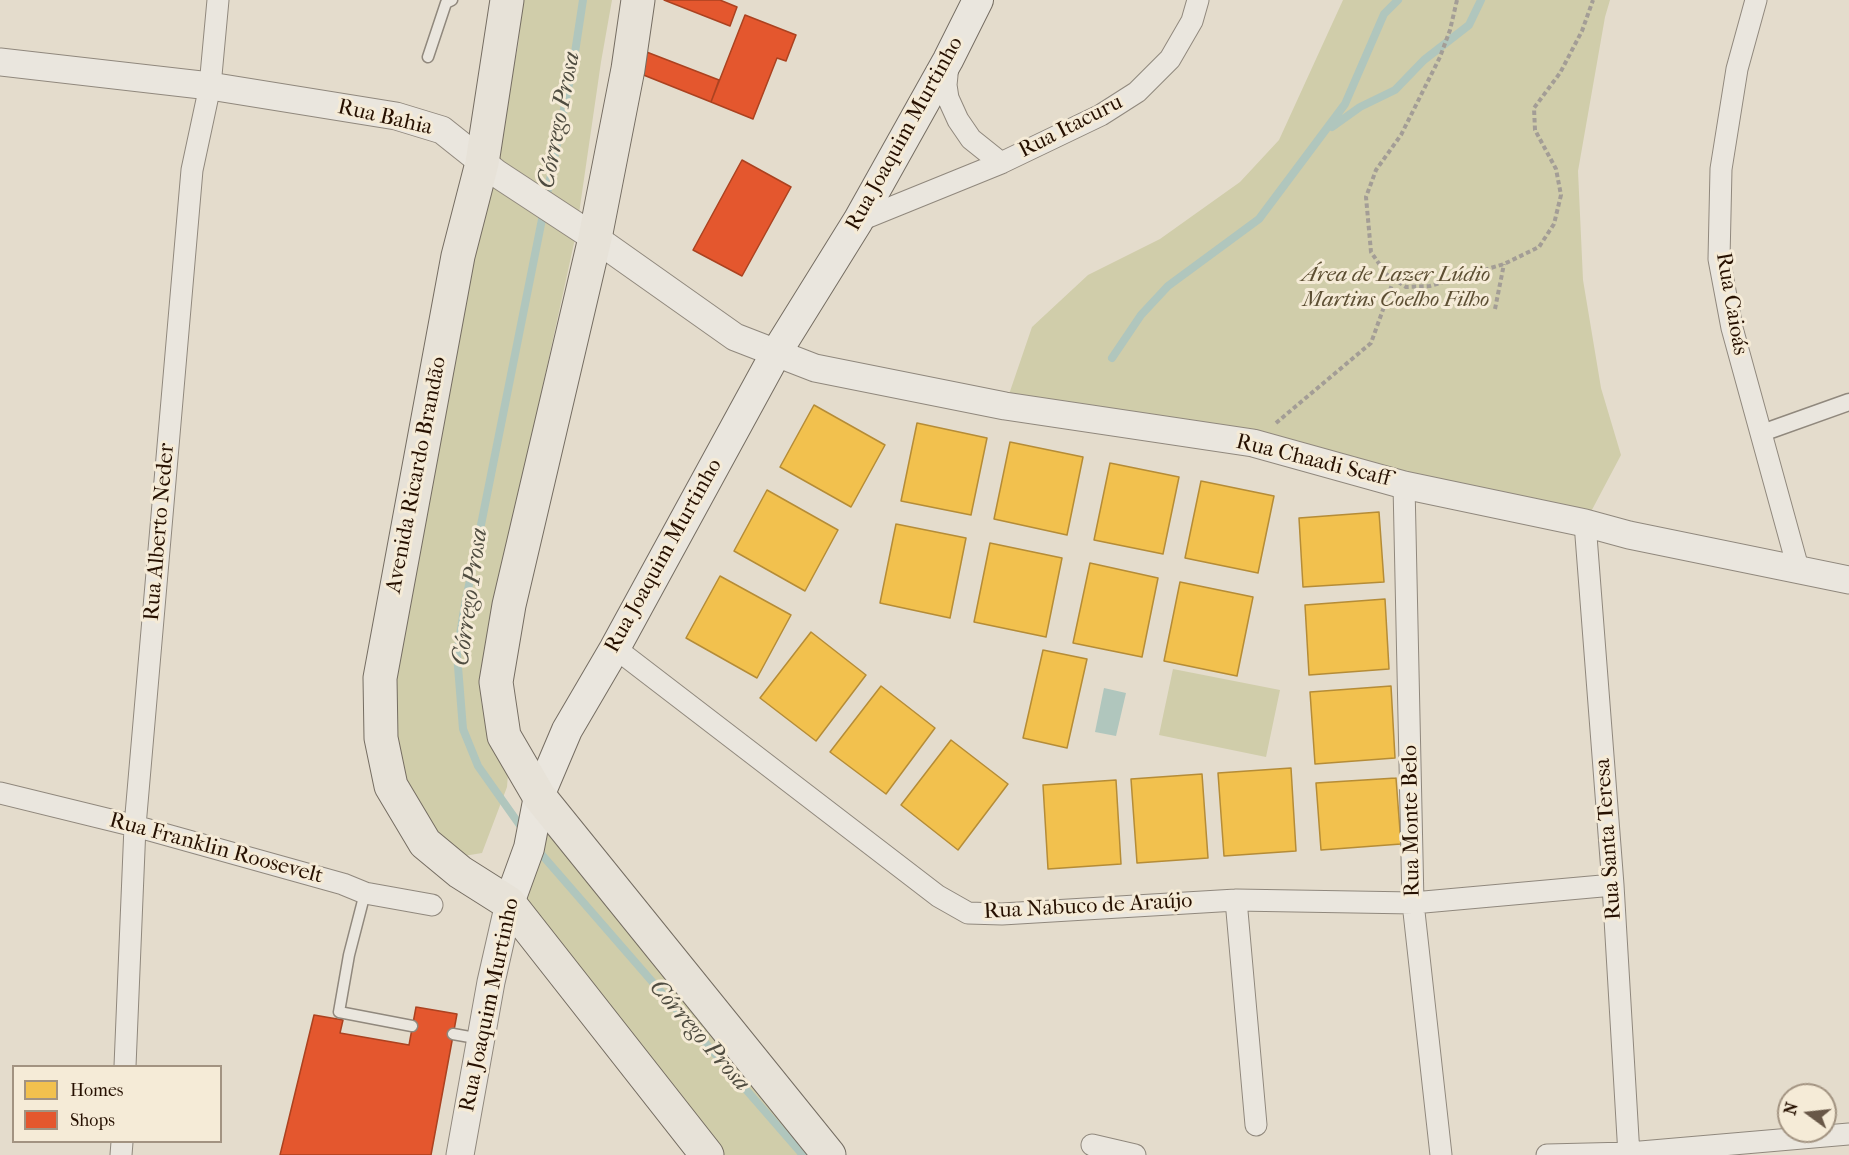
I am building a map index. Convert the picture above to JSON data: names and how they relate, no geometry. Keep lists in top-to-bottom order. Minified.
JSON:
{"streets":{"main road":["Rua Joaquim Murtinho","Avenida Ricardo Brandão"],"street":["Rua Bahia","Rua Itacuru","Rua Caioás","Rua Chaadi Scaff","Rua Alberto Neder","Rua Monte Belo","Rua Santa Teresa","Rua Franklin Roosevelt","Rua Nabuco de Araújo"]},"crossings":[["Rua Bahia","Rua Joaquim Murtinho"],["Rua Bahia","Rua Chaadi Scaff"],["Rua Bahia","Avenida Ricardo Brandão"],["Rua Bahia","Rua Alberto Neder"],["Rua Itacuru","Rua Joaquim Murtinho"],["Rua Joaquim Murtinho","Rua Chaadi Scaff"],["Rua Joaquim Murtinho","Avenida Ricardo Brandão"],["Rua Joaquim Murtinho","Rua Nabuco de Araújo"],["Rua Caioás","Rua Chaadi Scaff"],["Rua Chaadi Scaff","Rua Monte Belo"],["Rua Chaadi Scaff","Rua Santa Teresa"],["Rua Alberto Neder","Rua Franklin Roosevelt"],["Rua Monte Belo","Rua Nabuco de Araújo"],["Rua Santa Teresa","Rua Nabuco de Araújo"]],"water":["Córrego Prosa"],"parks":["Área de Lazer Lúdio Martins Coelho Filho"],"legend":["Homes","Shops"],"north":"left"}
